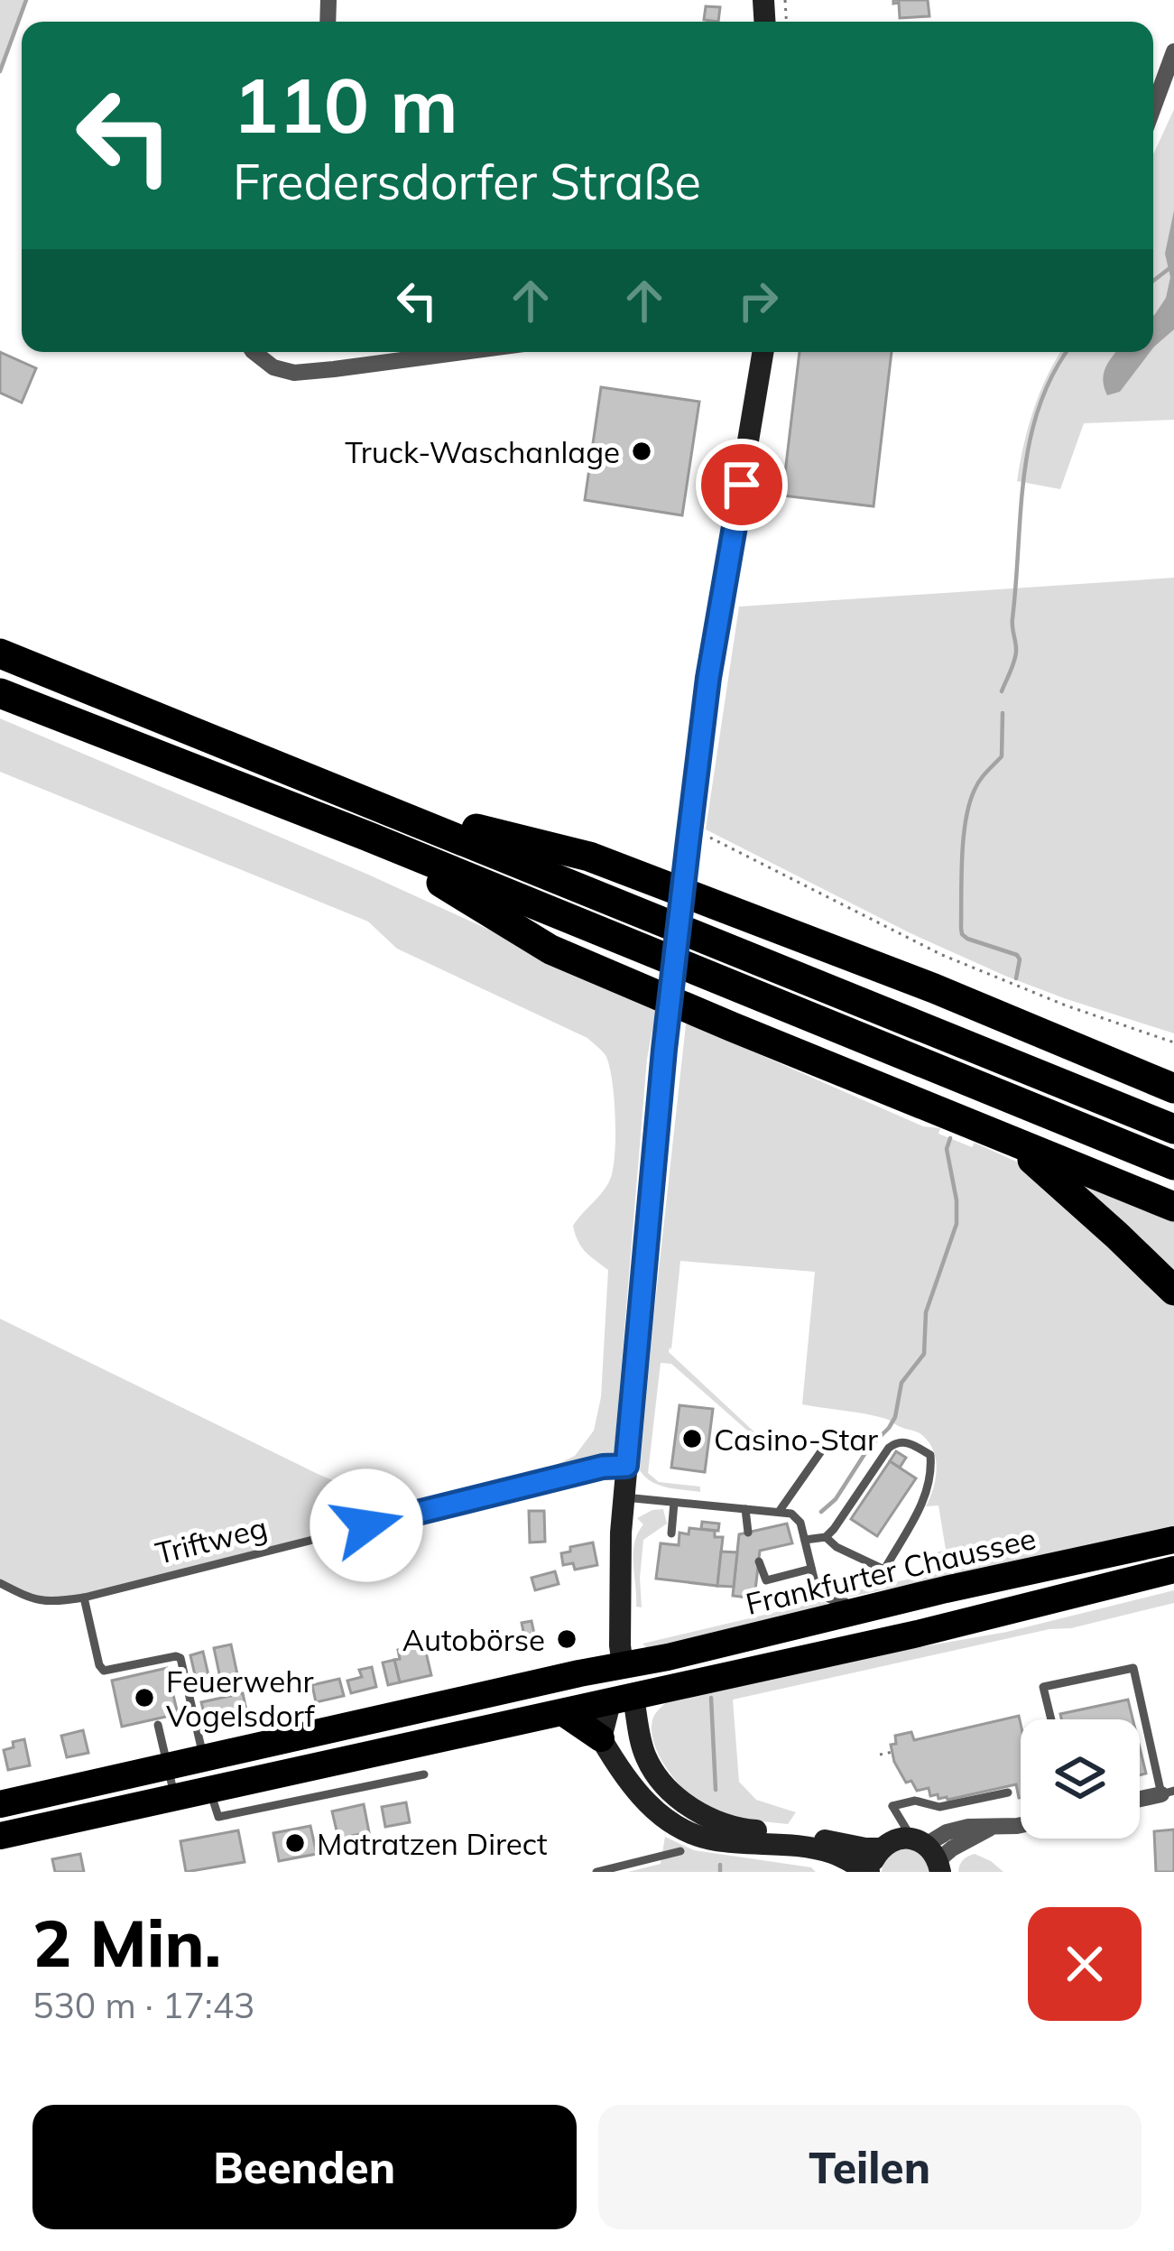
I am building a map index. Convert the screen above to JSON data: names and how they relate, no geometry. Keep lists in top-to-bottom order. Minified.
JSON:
{"streets":{"main road":["Frankfurter Chaussee"],"lane":["Triftweg"]},"places":["Truck-Waschanlage","Casino-Star","Autobörse","Feuerwehr Vogelsdorf","Matratzen Direct"],"page":{"turn":["110 m","Fredersdorfer Straße"],"heading":["2 Min.","530 m · 17:43"],"buttons":["Beenden","Teilen"]}}
